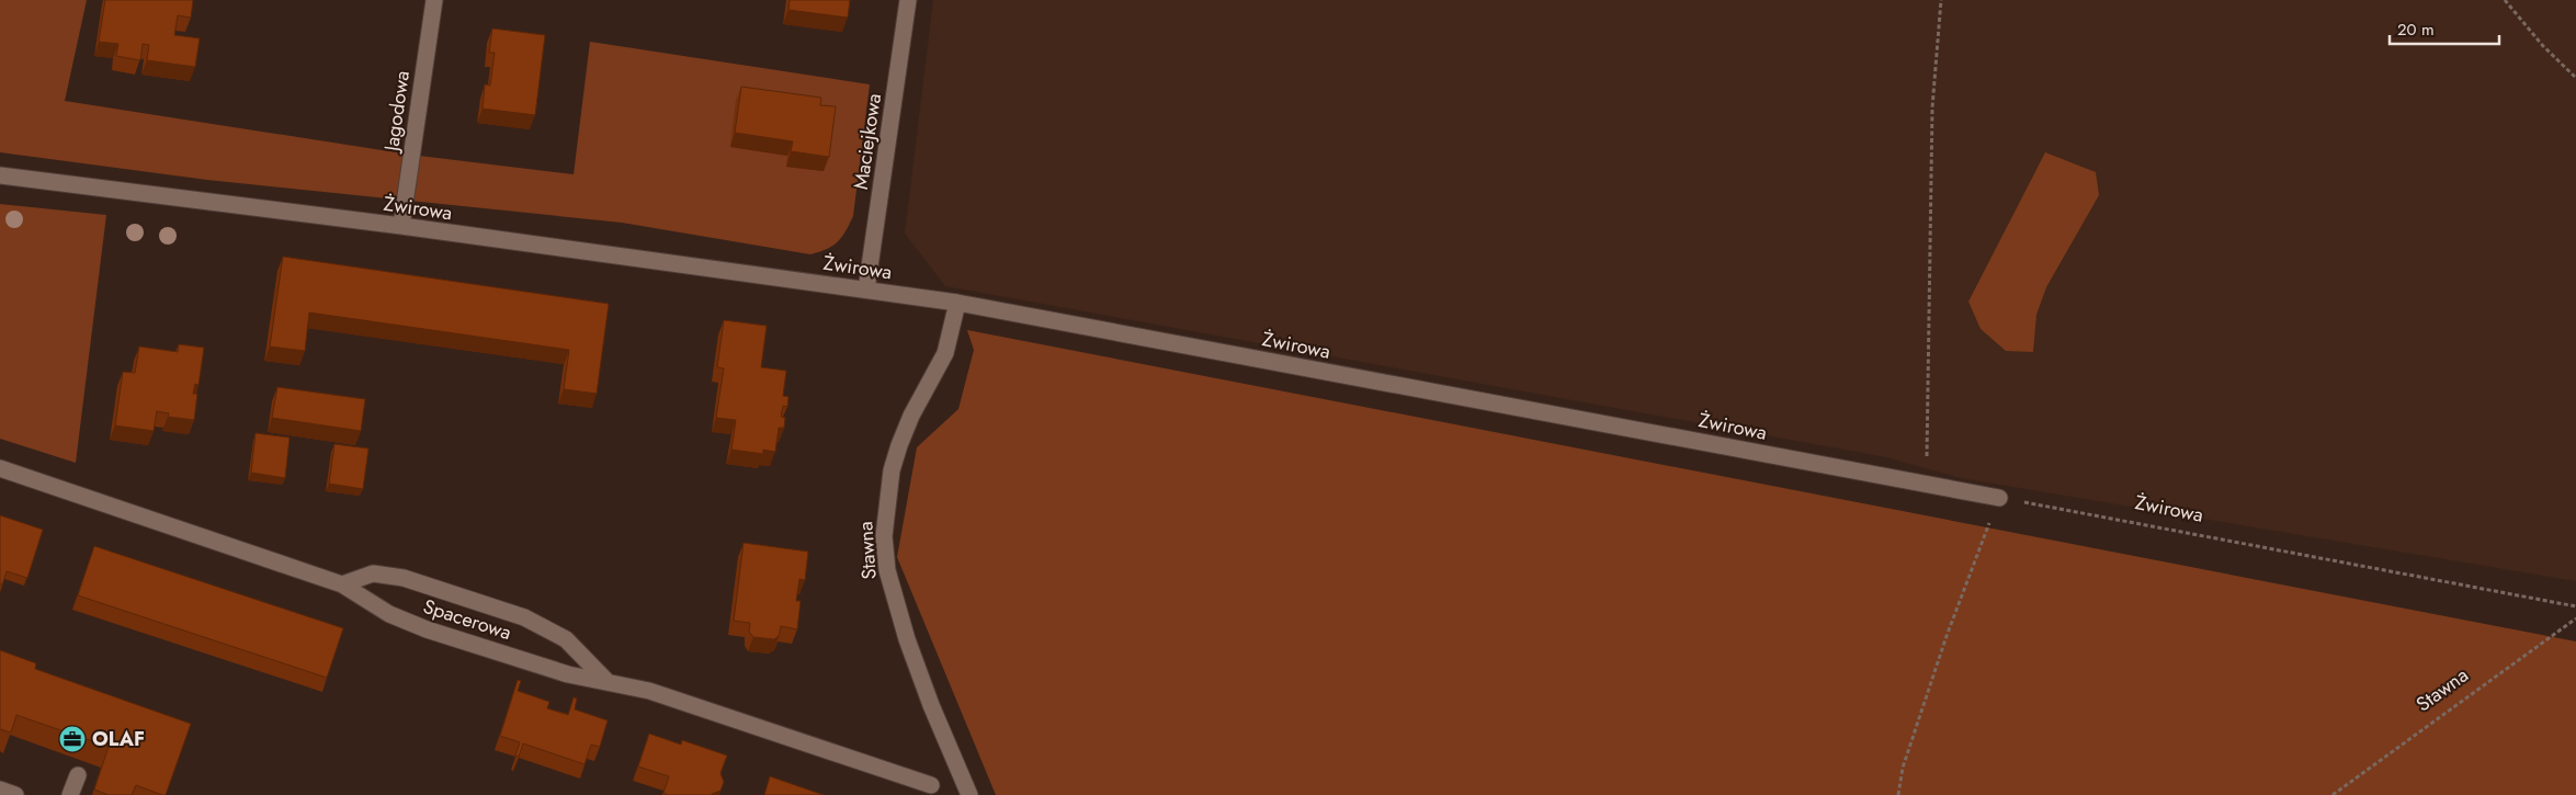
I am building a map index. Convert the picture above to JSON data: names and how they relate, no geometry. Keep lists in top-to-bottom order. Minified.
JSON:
{"streets":{"street":["Jagodowa","Maciejkowa","Żwirowa","Stawna","Spacerowa"]},"crossings":[["Jagodowa","Żwirowa"],["Maciejkowa","Żwirowa"],["Żwirowa","Stawna"]],"places":{"office":["OLAF"]},"scale_bar":"20 m"}
